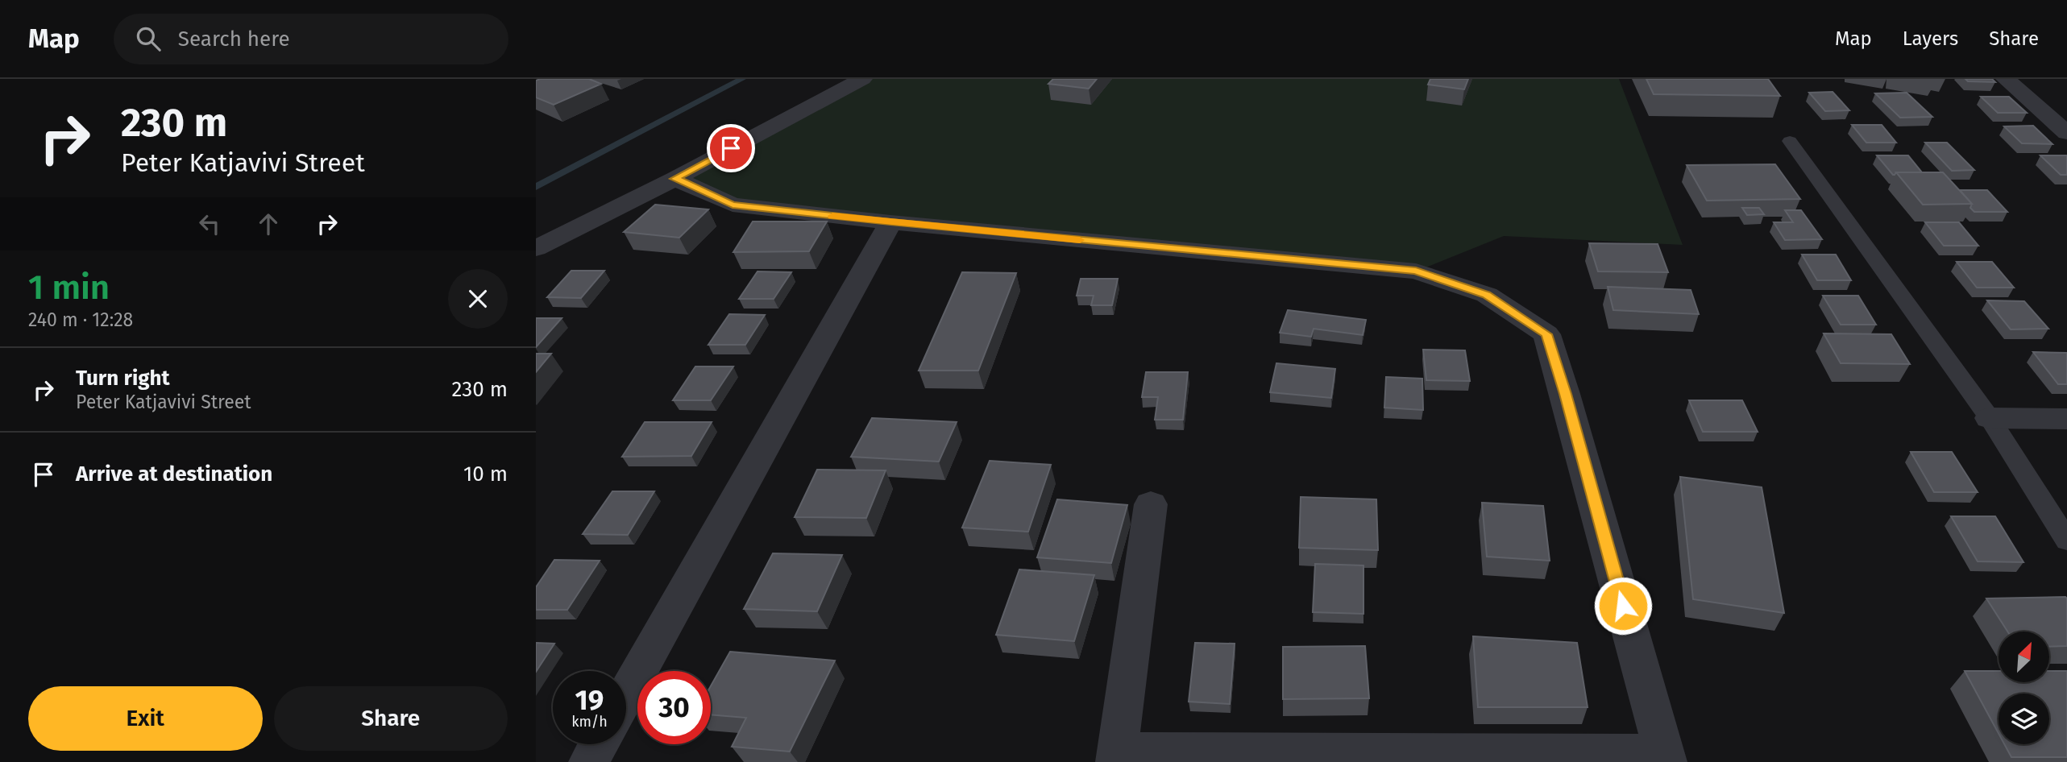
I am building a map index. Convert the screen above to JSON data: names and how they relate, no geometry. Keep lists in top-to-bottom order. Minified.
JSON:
{"north":"top right","page":{"header":"Map","search":"Search here","nav":["Map","Layers","Share"],"turn":["230 m","Peter Katjavivi Street"],"heading":["1 min","240 m · 12:28"],"list":[{"name":"Turn right","note":"Peter Katjavivi Street","value":"230 m"},{"name":"Arrive at destination","value":"10 m"}],"speed":"19 km/h","limit":"30","buttons":["Exit","Share"]}}
